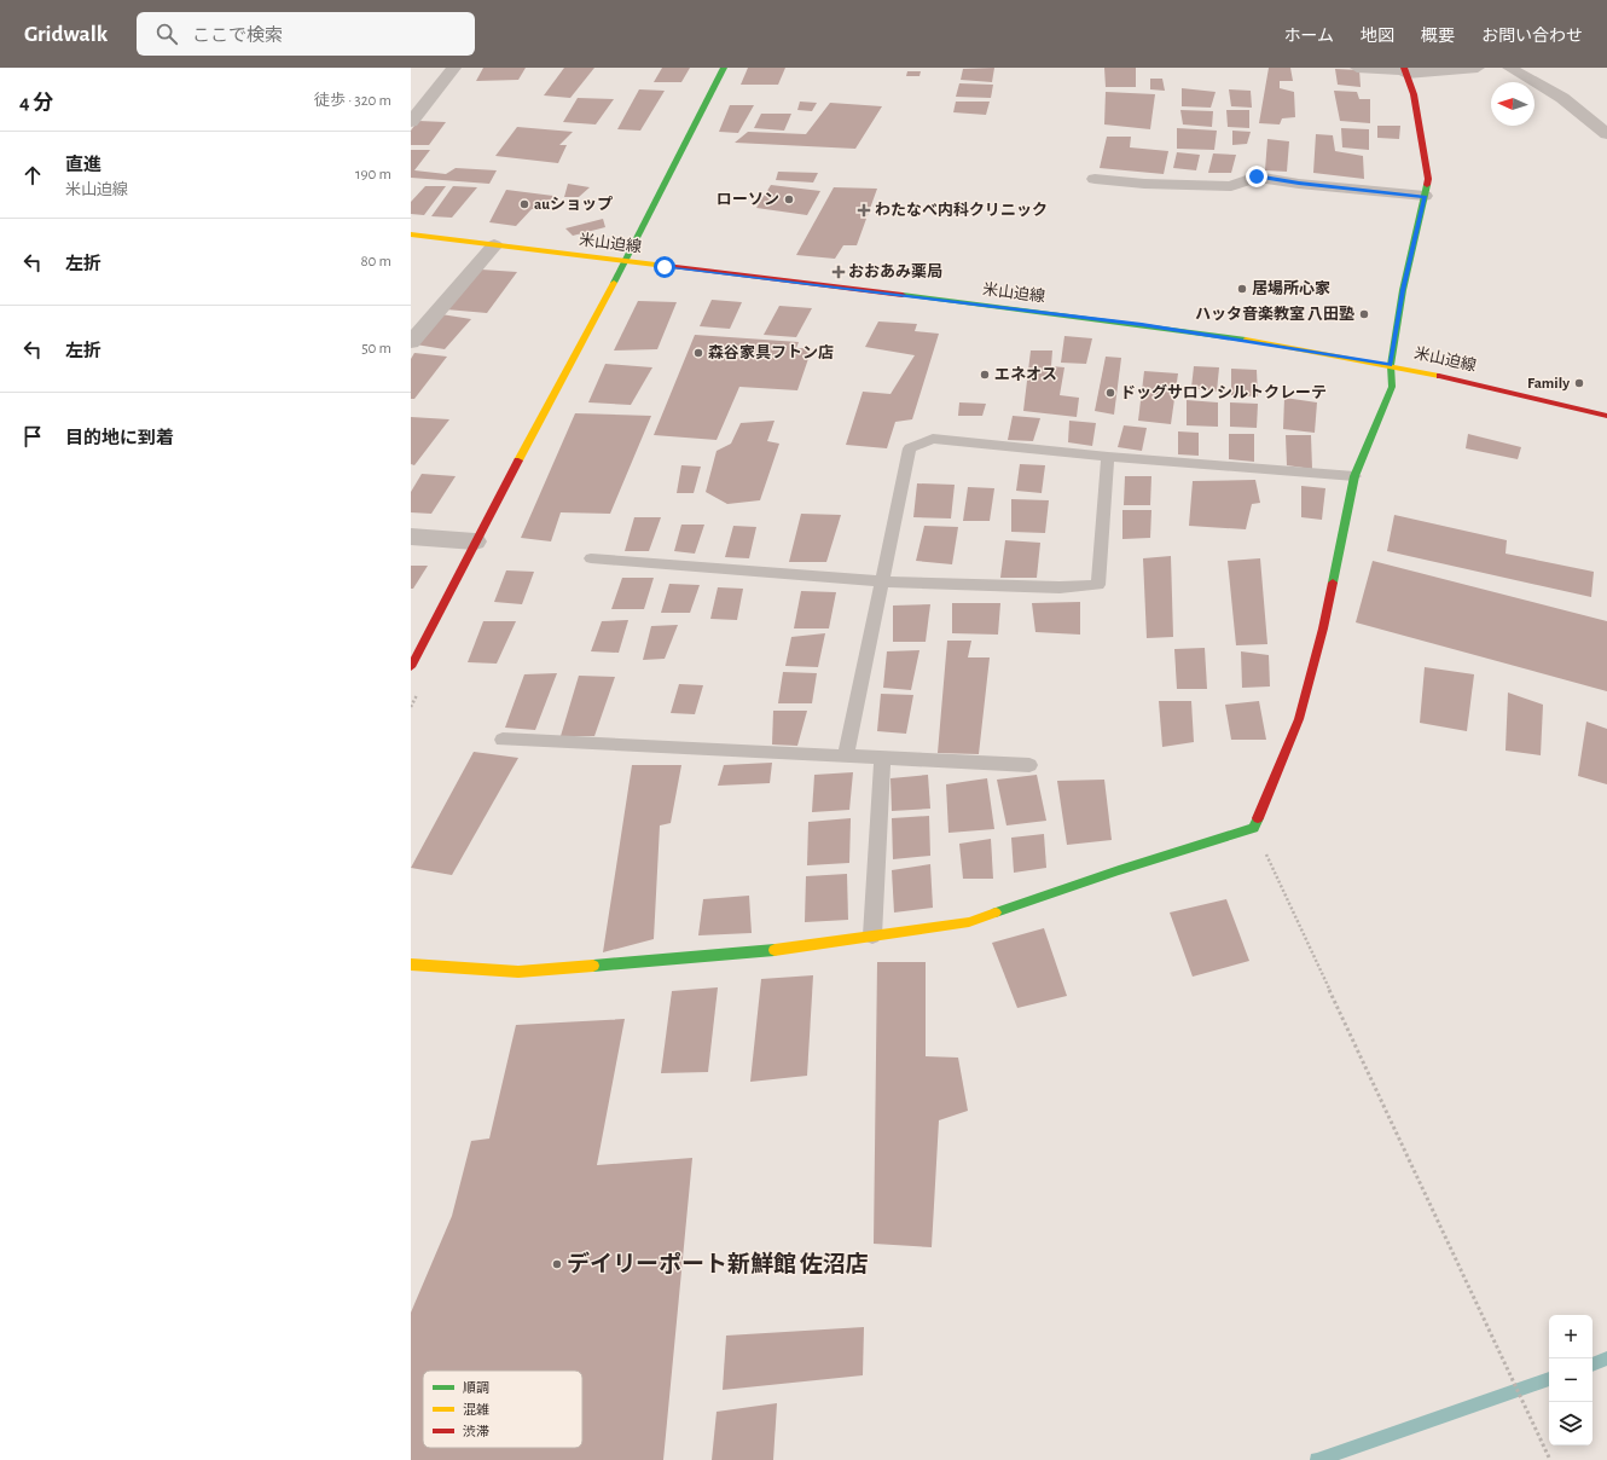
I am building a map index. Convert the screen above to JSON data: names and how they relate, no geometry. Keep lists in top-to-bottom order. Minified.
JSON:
{"streets":{"street":["米山迫線"]},"places":{"other":["ローソン","auショップ","居場所心家","ハッタ音楽教室 八田塾","森谷家具フトン店","エネオス","Family","ドッグサロン シルトクレーテ","デイリーポート新鮮館 佐沼店"],"health":["わたなべ内科クリニック","おおあみ薬局"]},"legend":["順調","混雑","渋滞"],"north":"left","page":{"header":"Gridwalk","search":"ここで検索","nav":["ホーム","地図","概要","お問い合わせ"],"heading":["4 分","徒歩 · 320 m"],"list":[["直進","米山迫線","190 m"],["左折","80 m"],["左折","50 m"],"目的地に到着"],"map_buttons":["+","−"]}}
